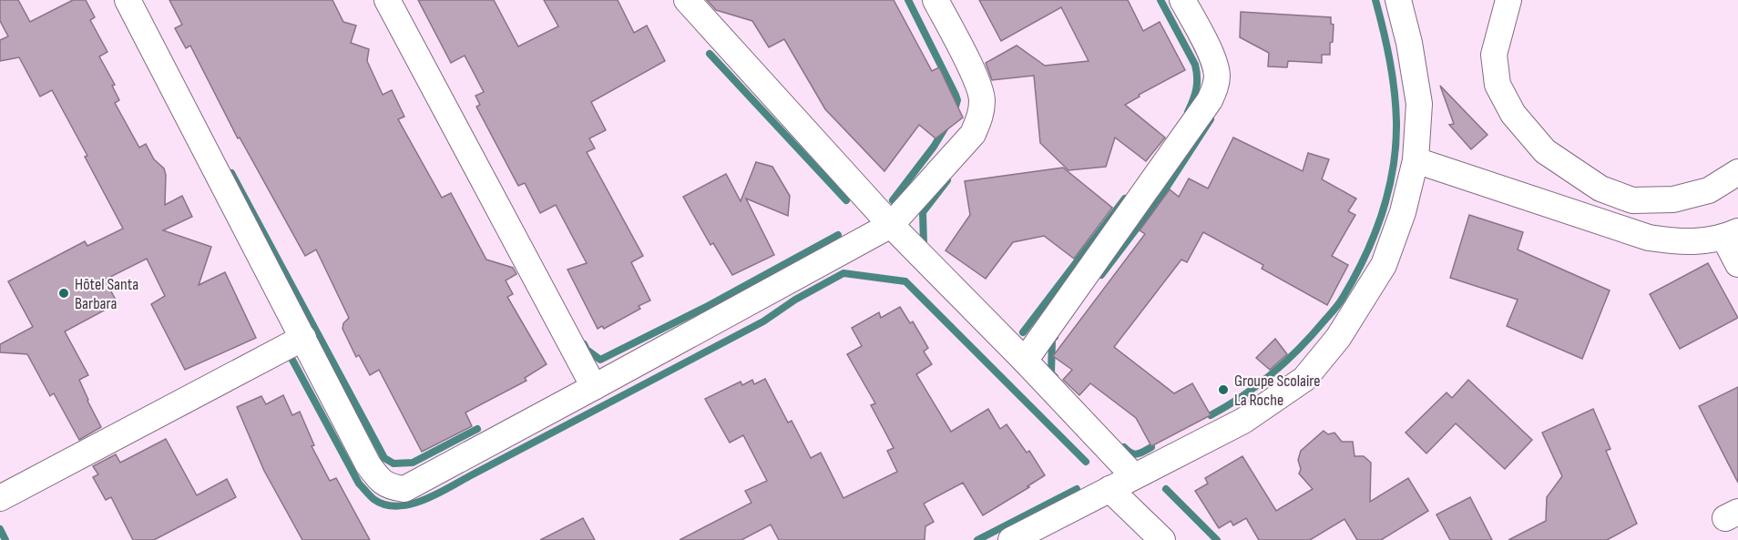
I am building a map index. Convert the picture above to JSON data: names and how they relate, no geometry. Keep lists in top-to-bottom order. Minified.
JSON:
{"places":["Hôtel Santa Barbara","Groupe Scolaire La Roche"]}
